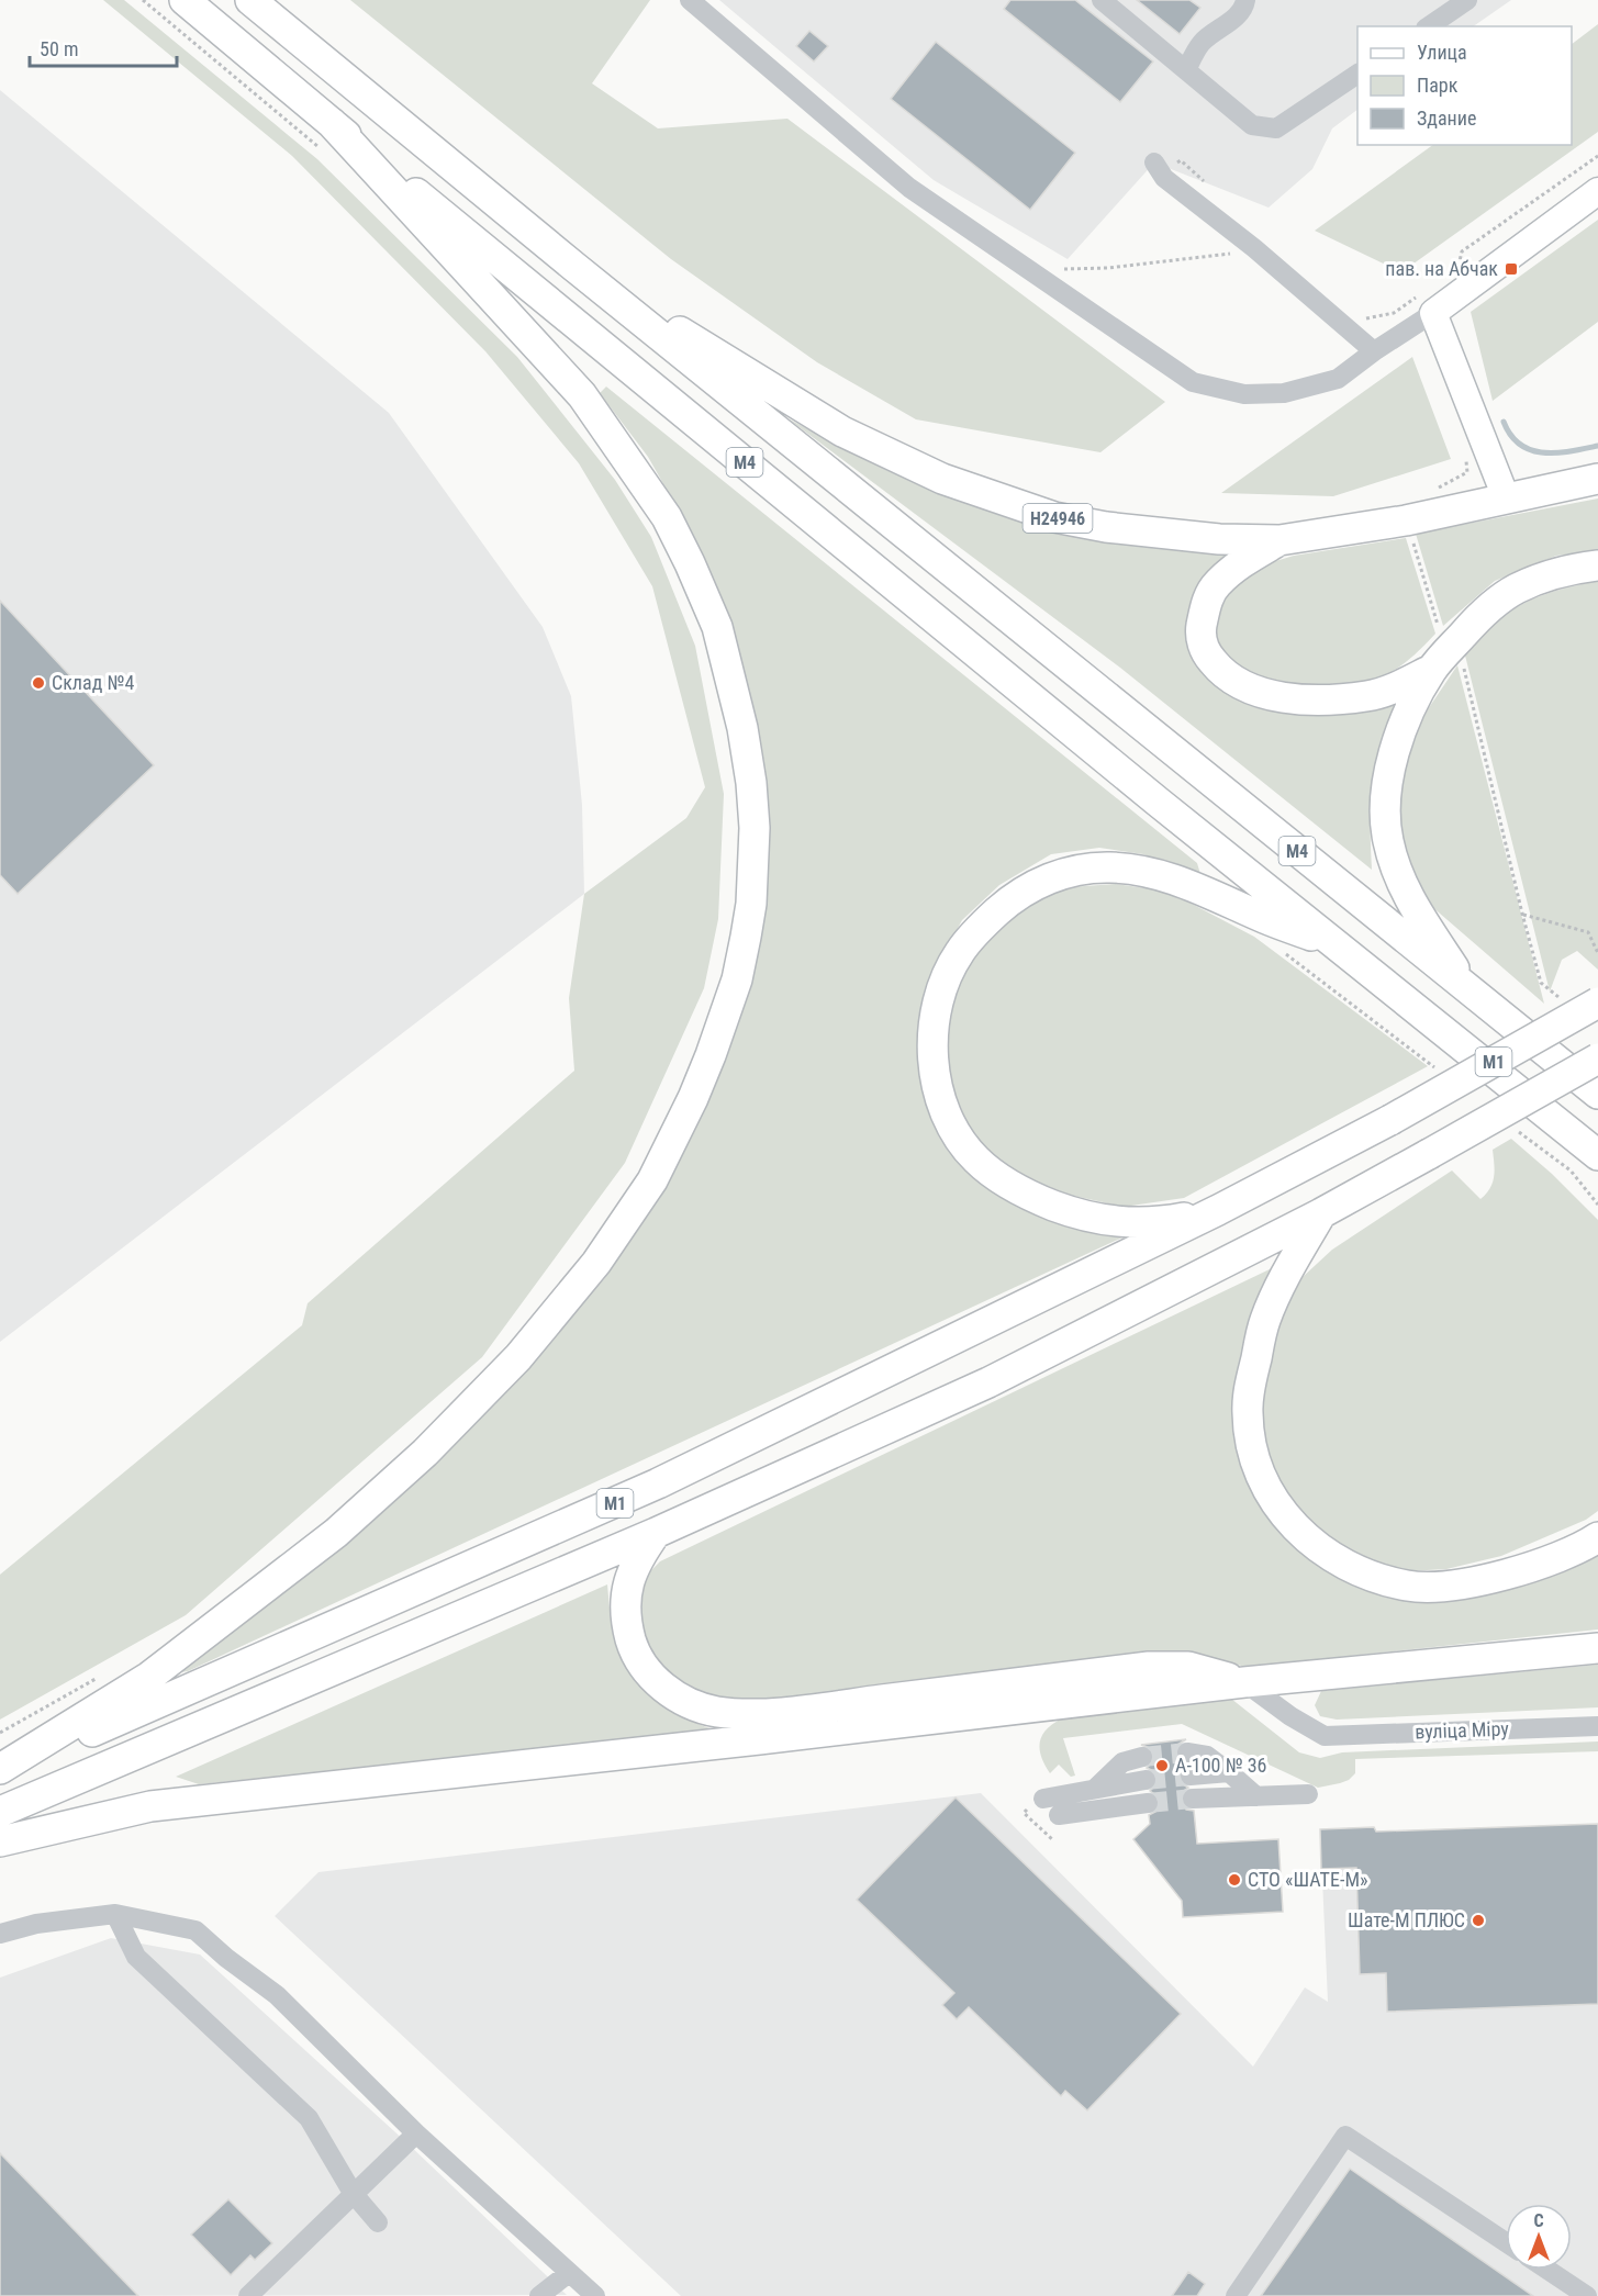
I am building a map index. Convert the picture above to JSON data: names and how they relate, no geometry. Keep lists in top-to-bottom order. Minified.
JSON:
{"streets":{"highway":["М4","Н24946","М1"],"street":["вуліца Міру"]},"crossings":[["М4","Н24946"]],"places":{"transit":["пав. на Абчак"],"other":["Склад №4","А-100 № 36","СТО «ШАТЕ-М»","Шате-М ПЛЮС"]},"legend":["Улица","Парк","Здание"],"scale_bar":"50 m","north":"top"}
